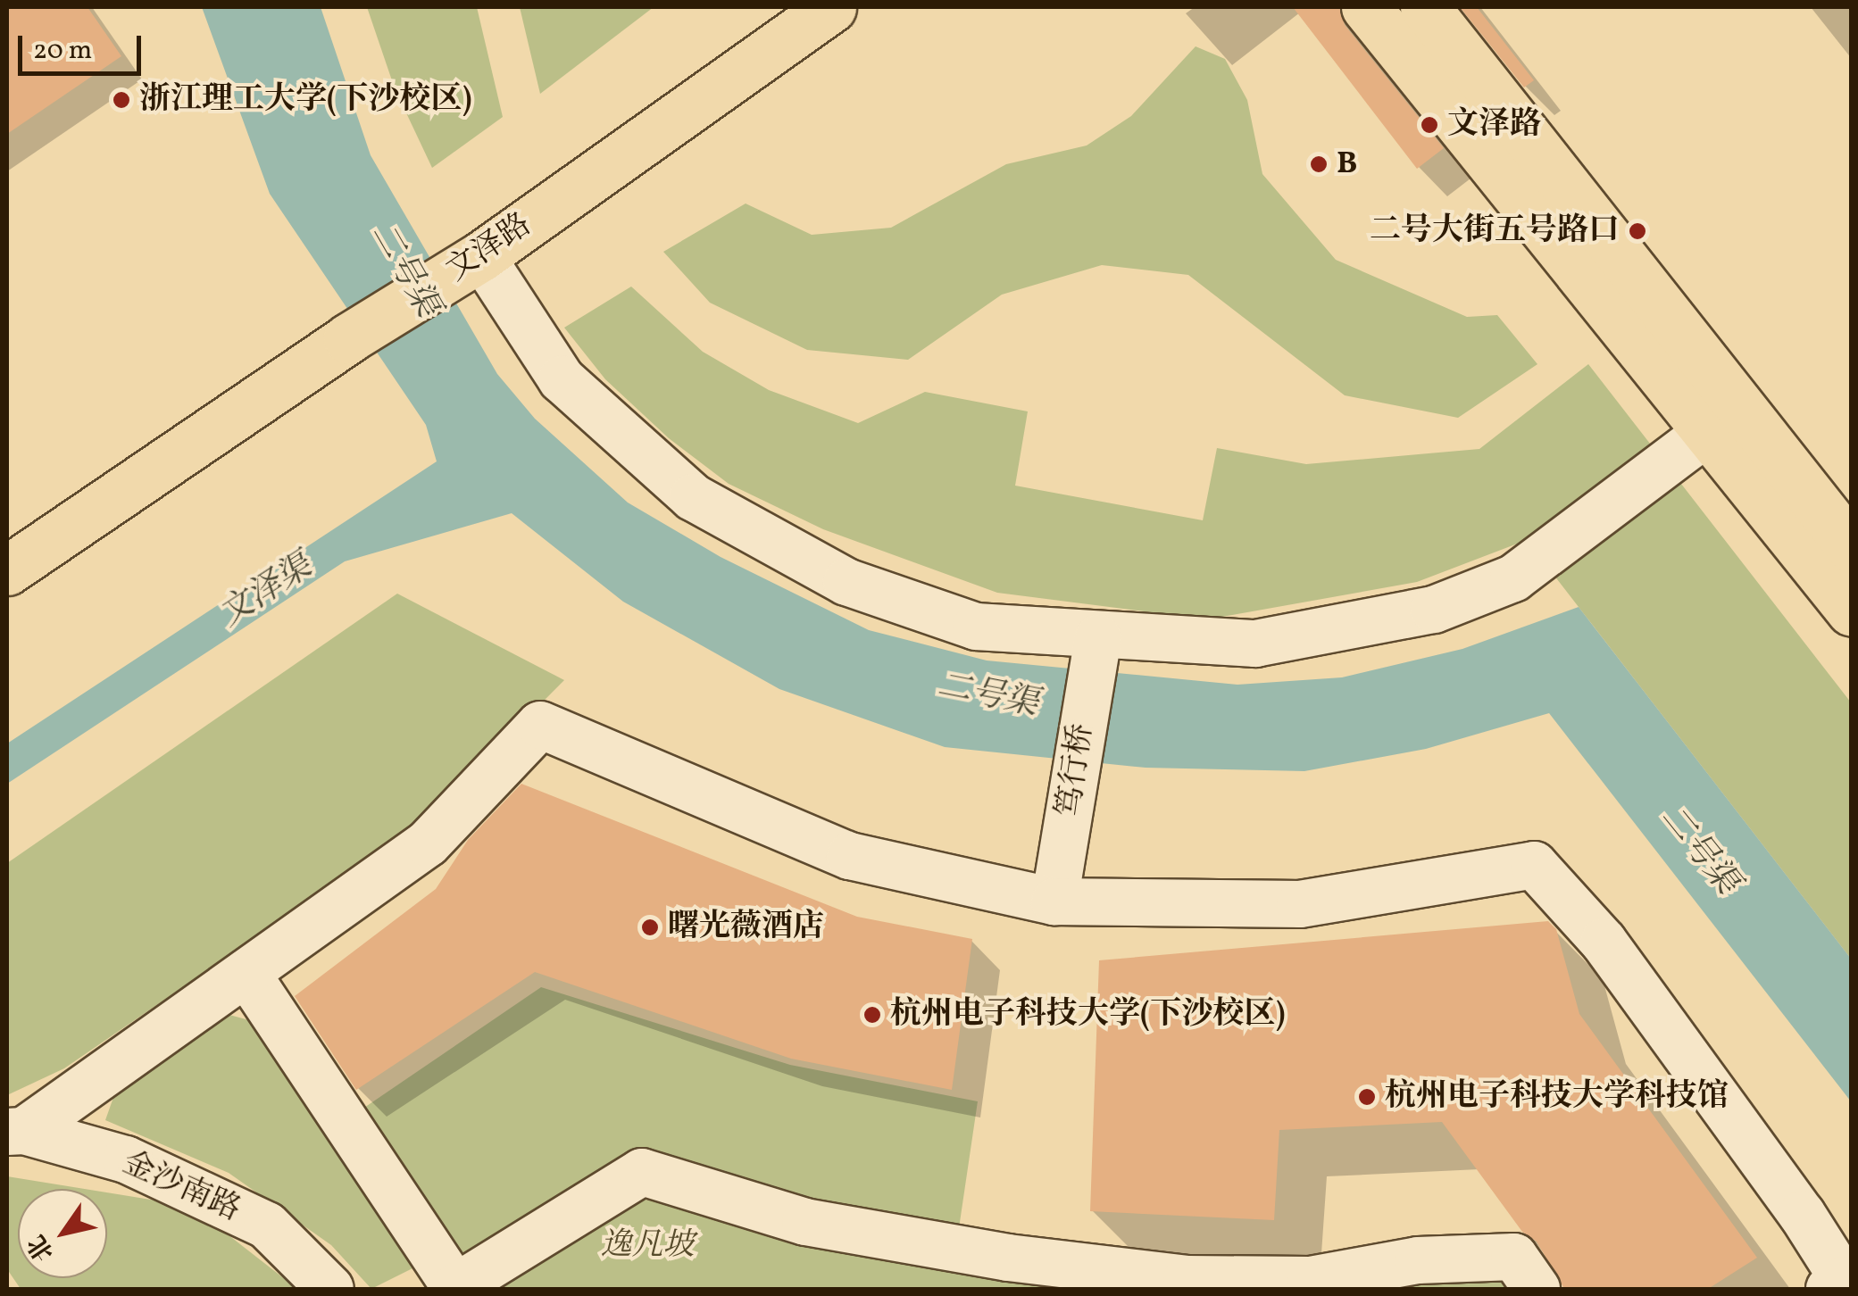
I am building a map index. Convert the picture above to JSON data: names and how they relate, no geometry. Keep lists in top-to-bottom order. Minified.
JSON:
{"streets":{"main road":["文泽路"],"street":["笃行桥","金沙南路"]},"water":["二号渠","文泽渠"],"parks":["逸凡坡"],"places":["浙江理工大学(下沙校区)","文泽路","B","二号大街五号路口","曙光薇酒店","杭州电子科技大学(下沙校区)","杭州电子科技大学科技馆"],"scale_bar":"20 m","north":"bottom left"}
